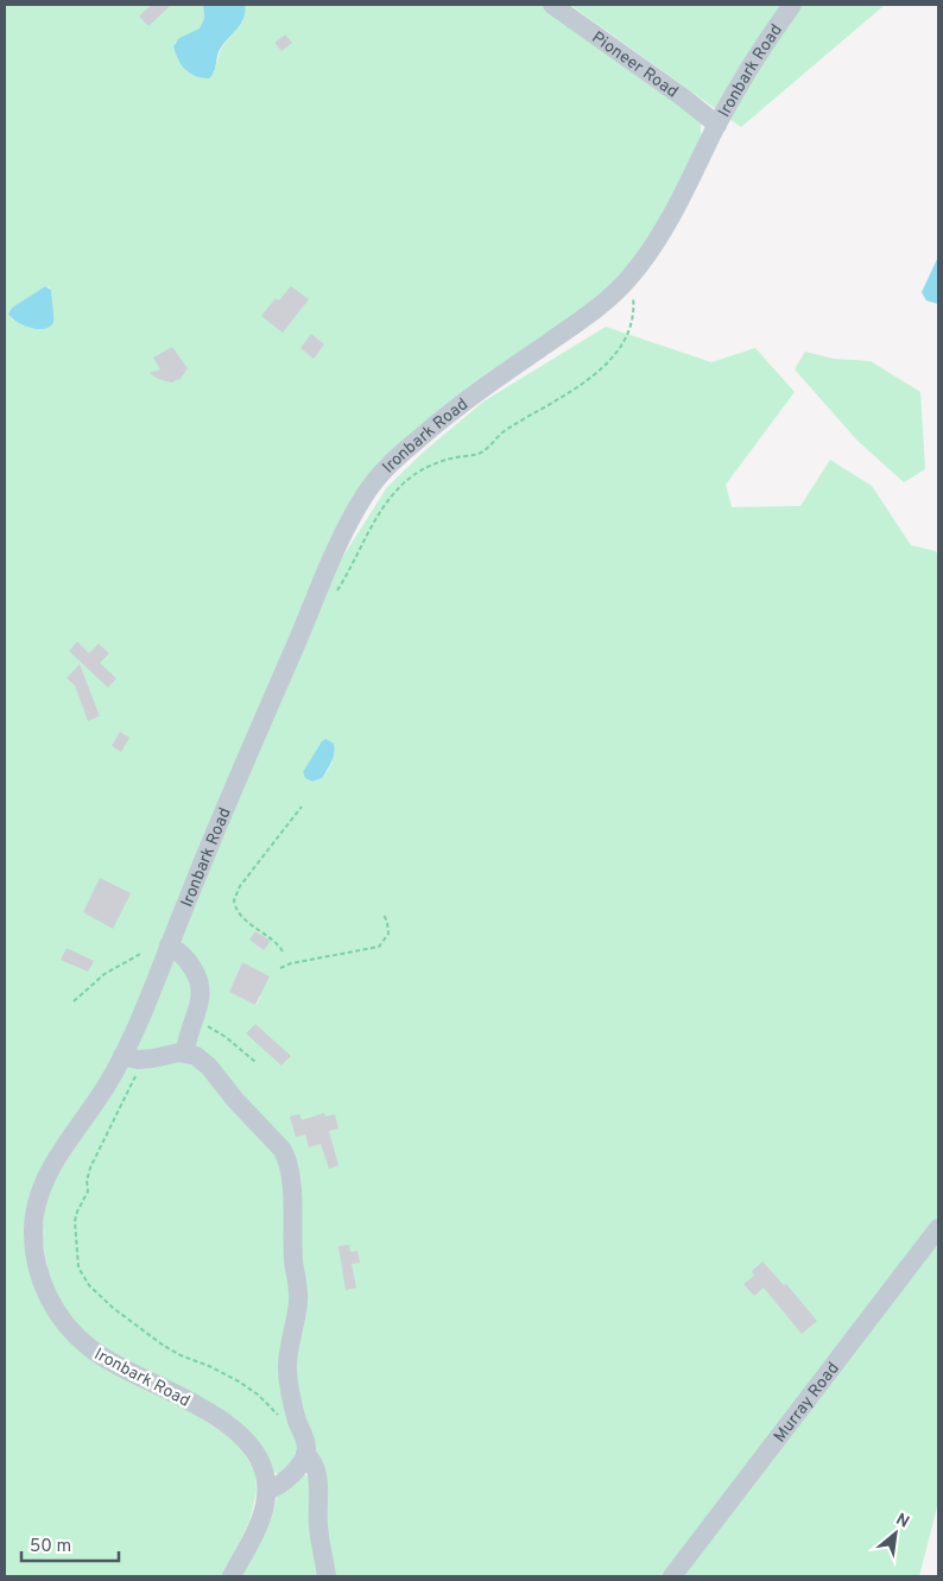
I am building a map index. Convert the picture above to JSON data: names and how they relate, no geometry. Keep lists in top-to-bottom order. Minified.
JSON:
{"streets":{"street":["Pioneer Road","Ironbark Road","Murray Road"]},"crossings":[["Pioneer Road","Ironbark Road"]],"scale_bar":"50 m","north":"top right"}
